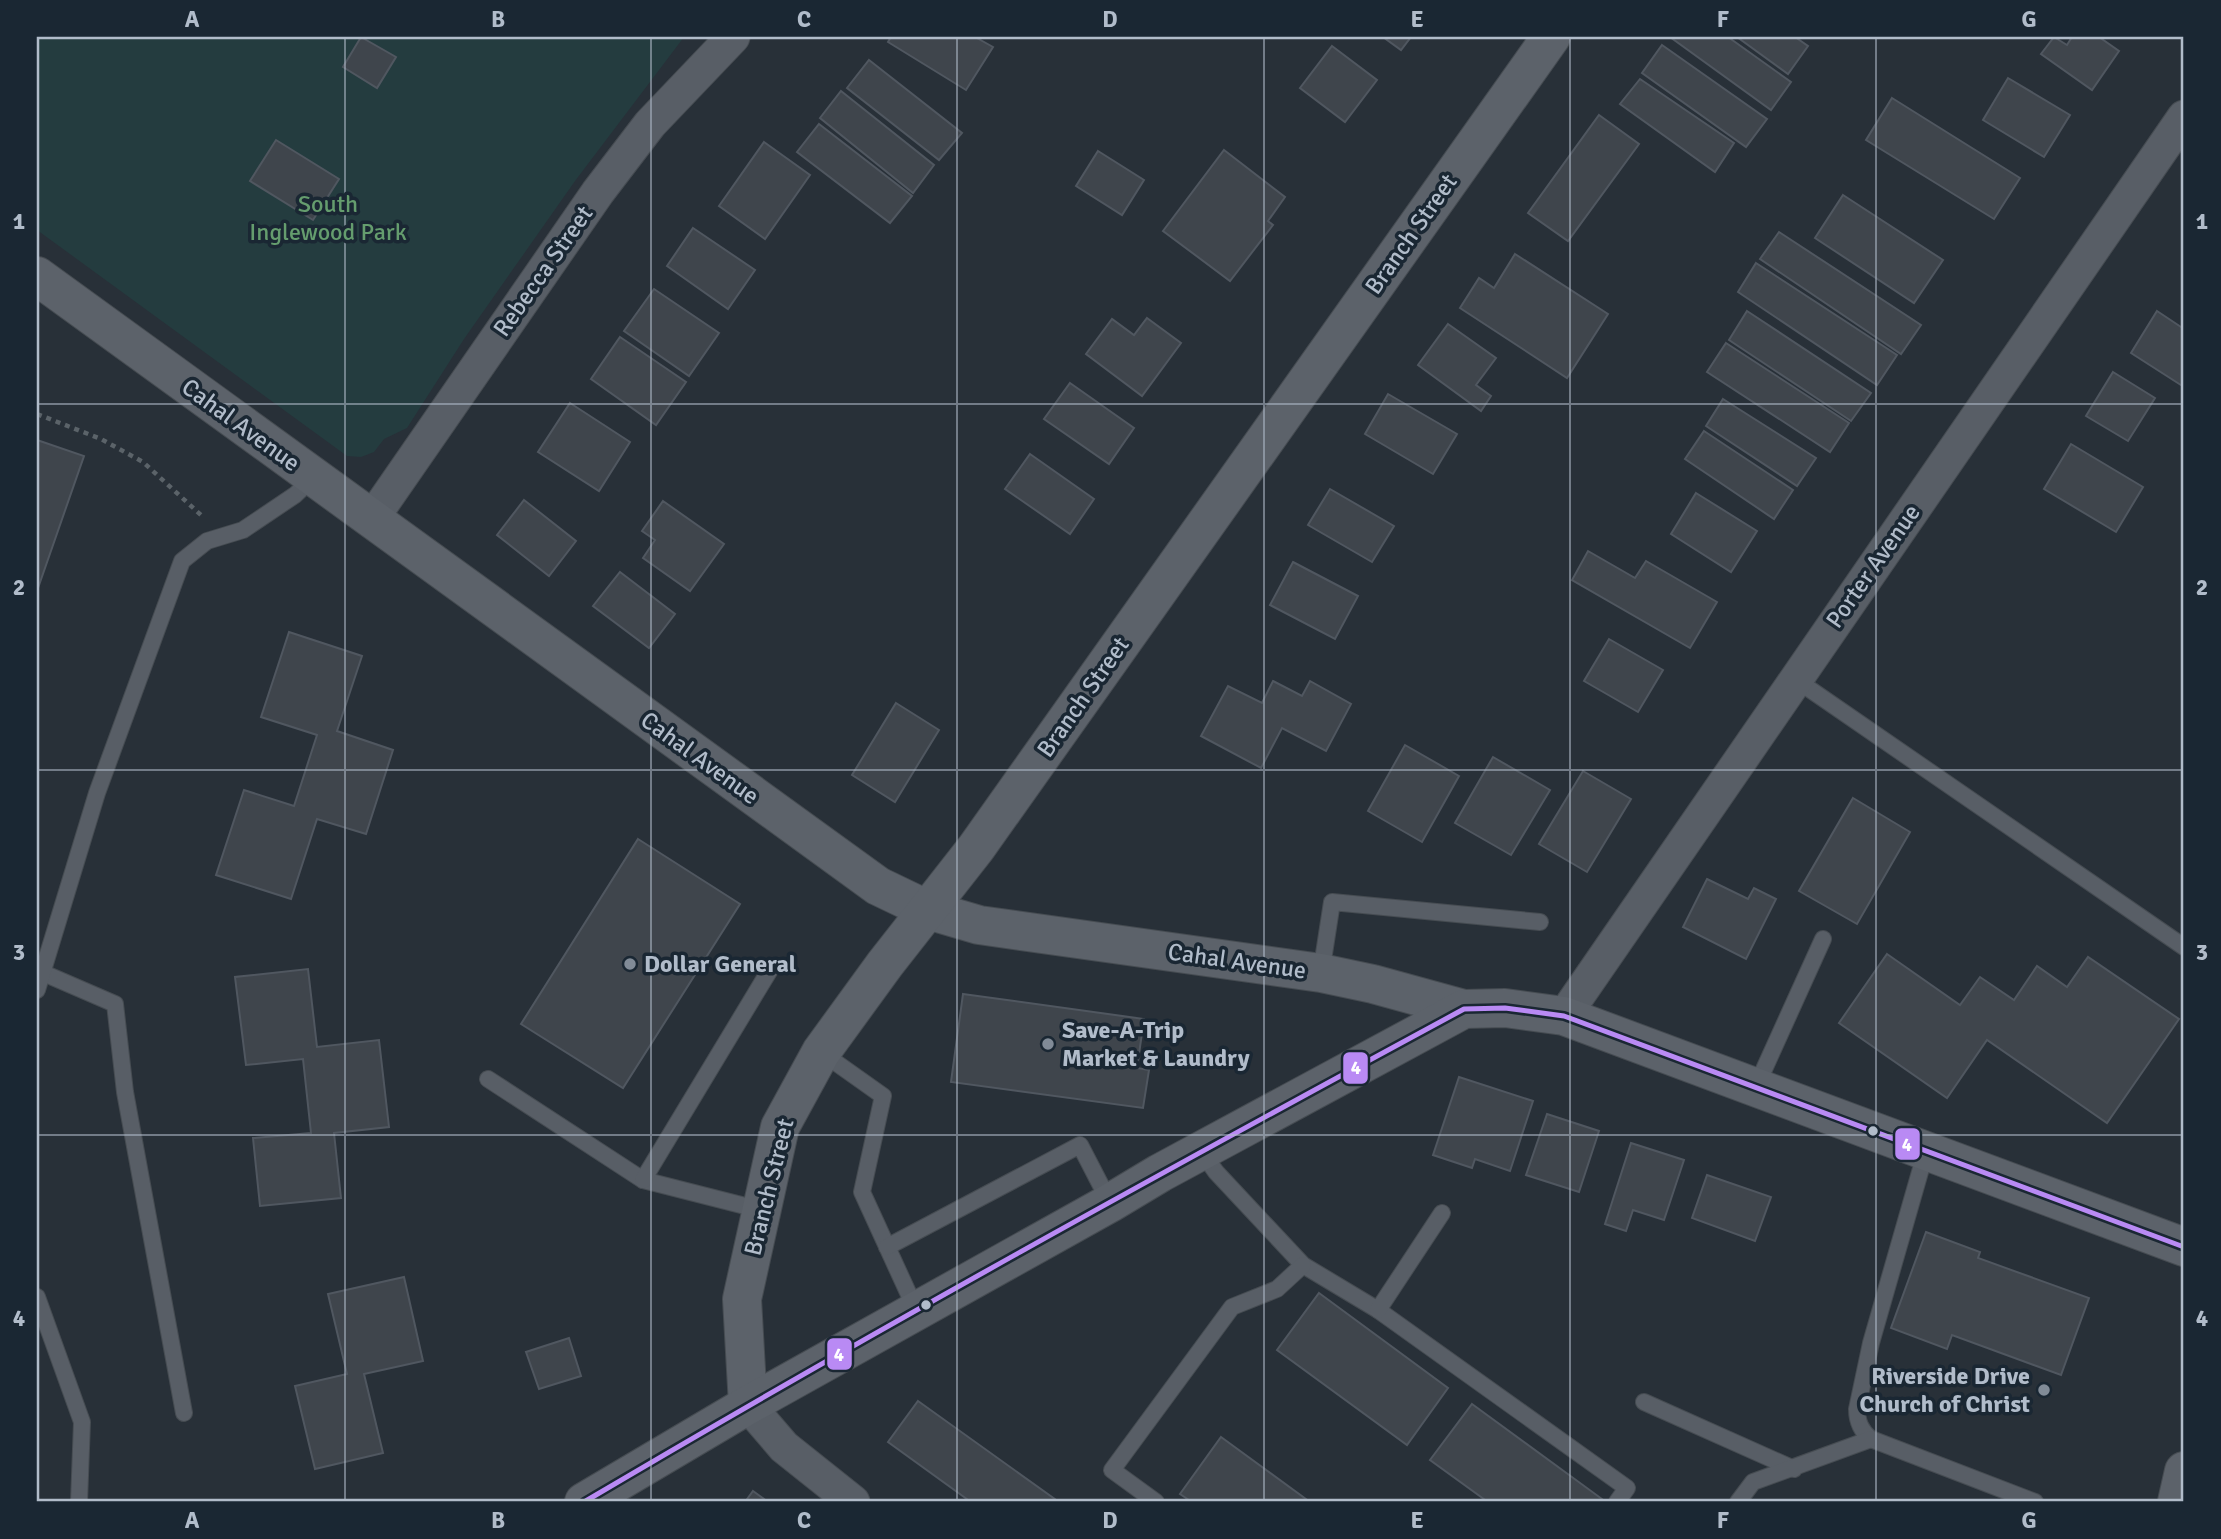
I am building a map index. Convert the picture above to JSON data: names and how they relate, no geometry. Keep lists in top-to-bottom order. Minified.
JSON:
{"streets":{"street":["Branch Street","Rebecca Street","Cahal Avenue","Porter Avenue"]},"crossings":[["Branch Street","Cahal Avenue"],["Rebecca Street","Cahal Avenue"]],"parks":["South Inglewood Park"],"places":["Dollar General","Save-A-Trip Market & Laundry","Riverside Drive Church of Christ"],"lines":["transit line 4"],"grid":{"columns":["A","B","C","D","E","F","G"],"rows":["1","2","3","4"]}}
